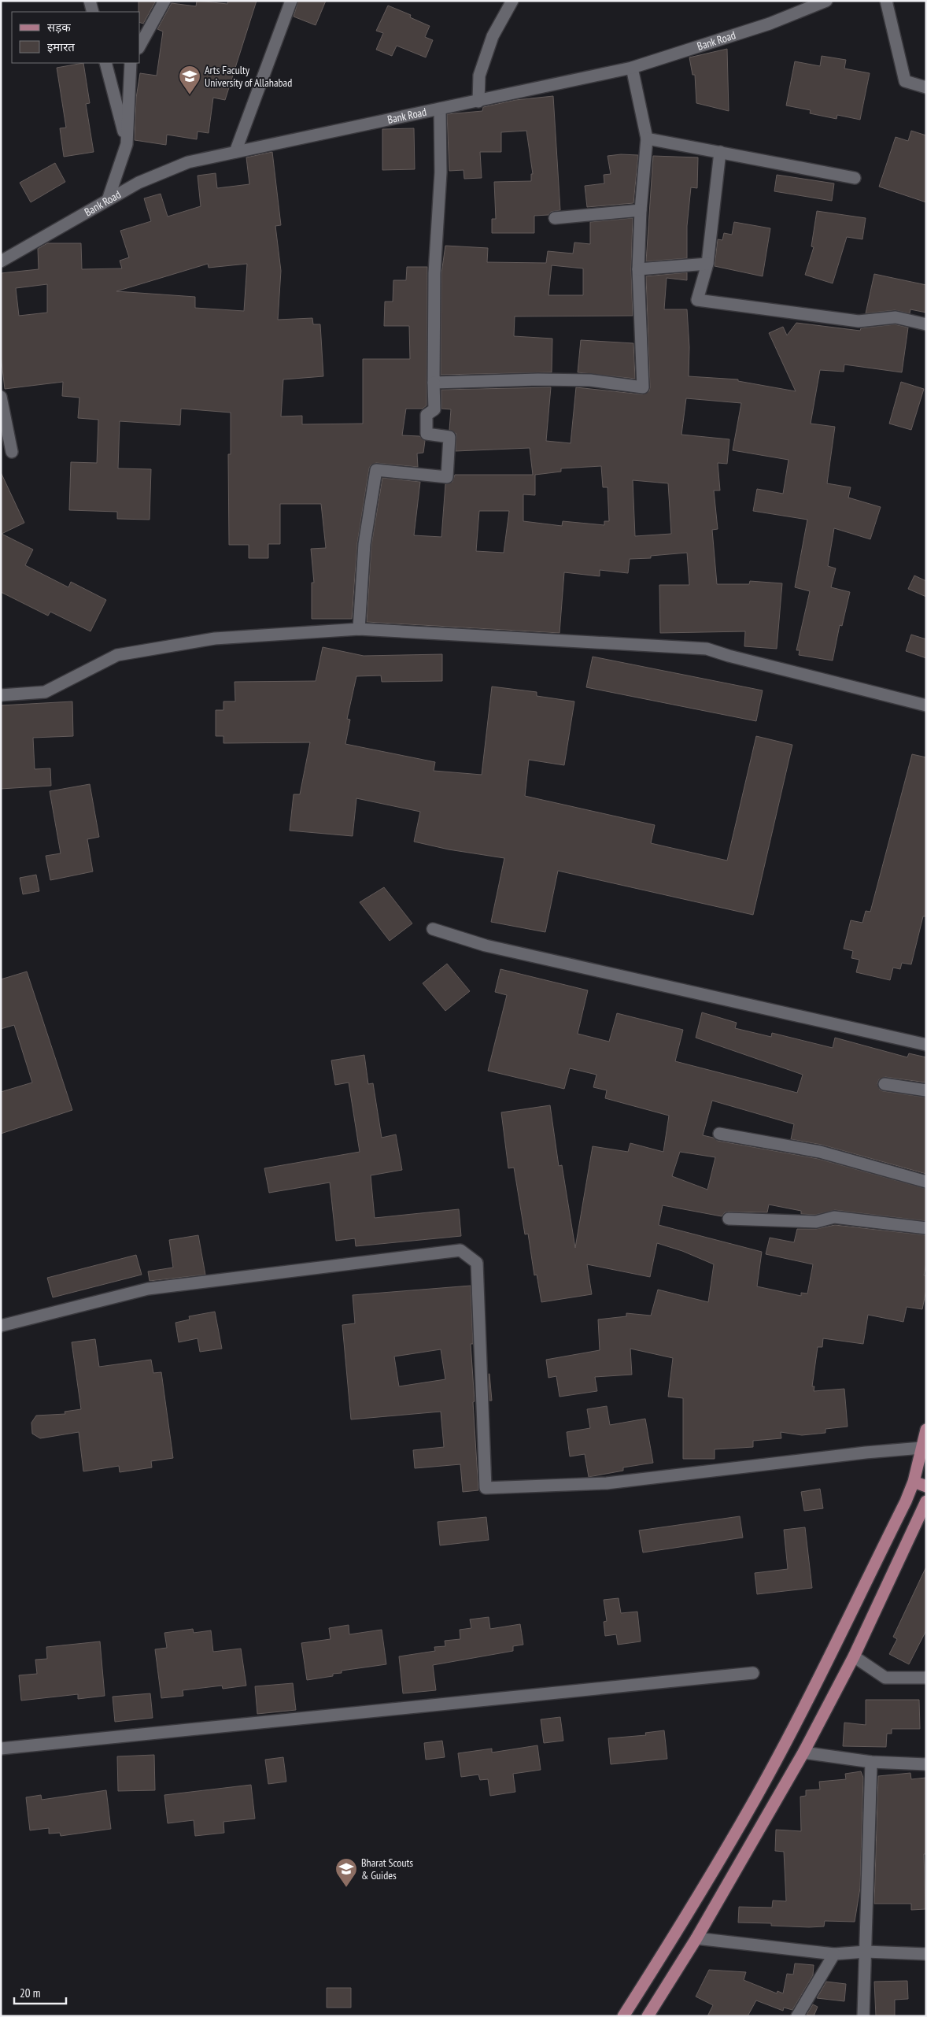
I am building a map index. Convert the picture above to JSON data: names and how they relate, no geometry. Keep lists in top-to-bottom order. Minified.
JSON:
{"streets":{"street":["Bank Road"]},"places":{"school or university":["Arts Faculty University of Allahabad","Bharat Scouts & Guides"]},"legend":["सड़क","इमारत"],"scale_bar":"20 m"}
